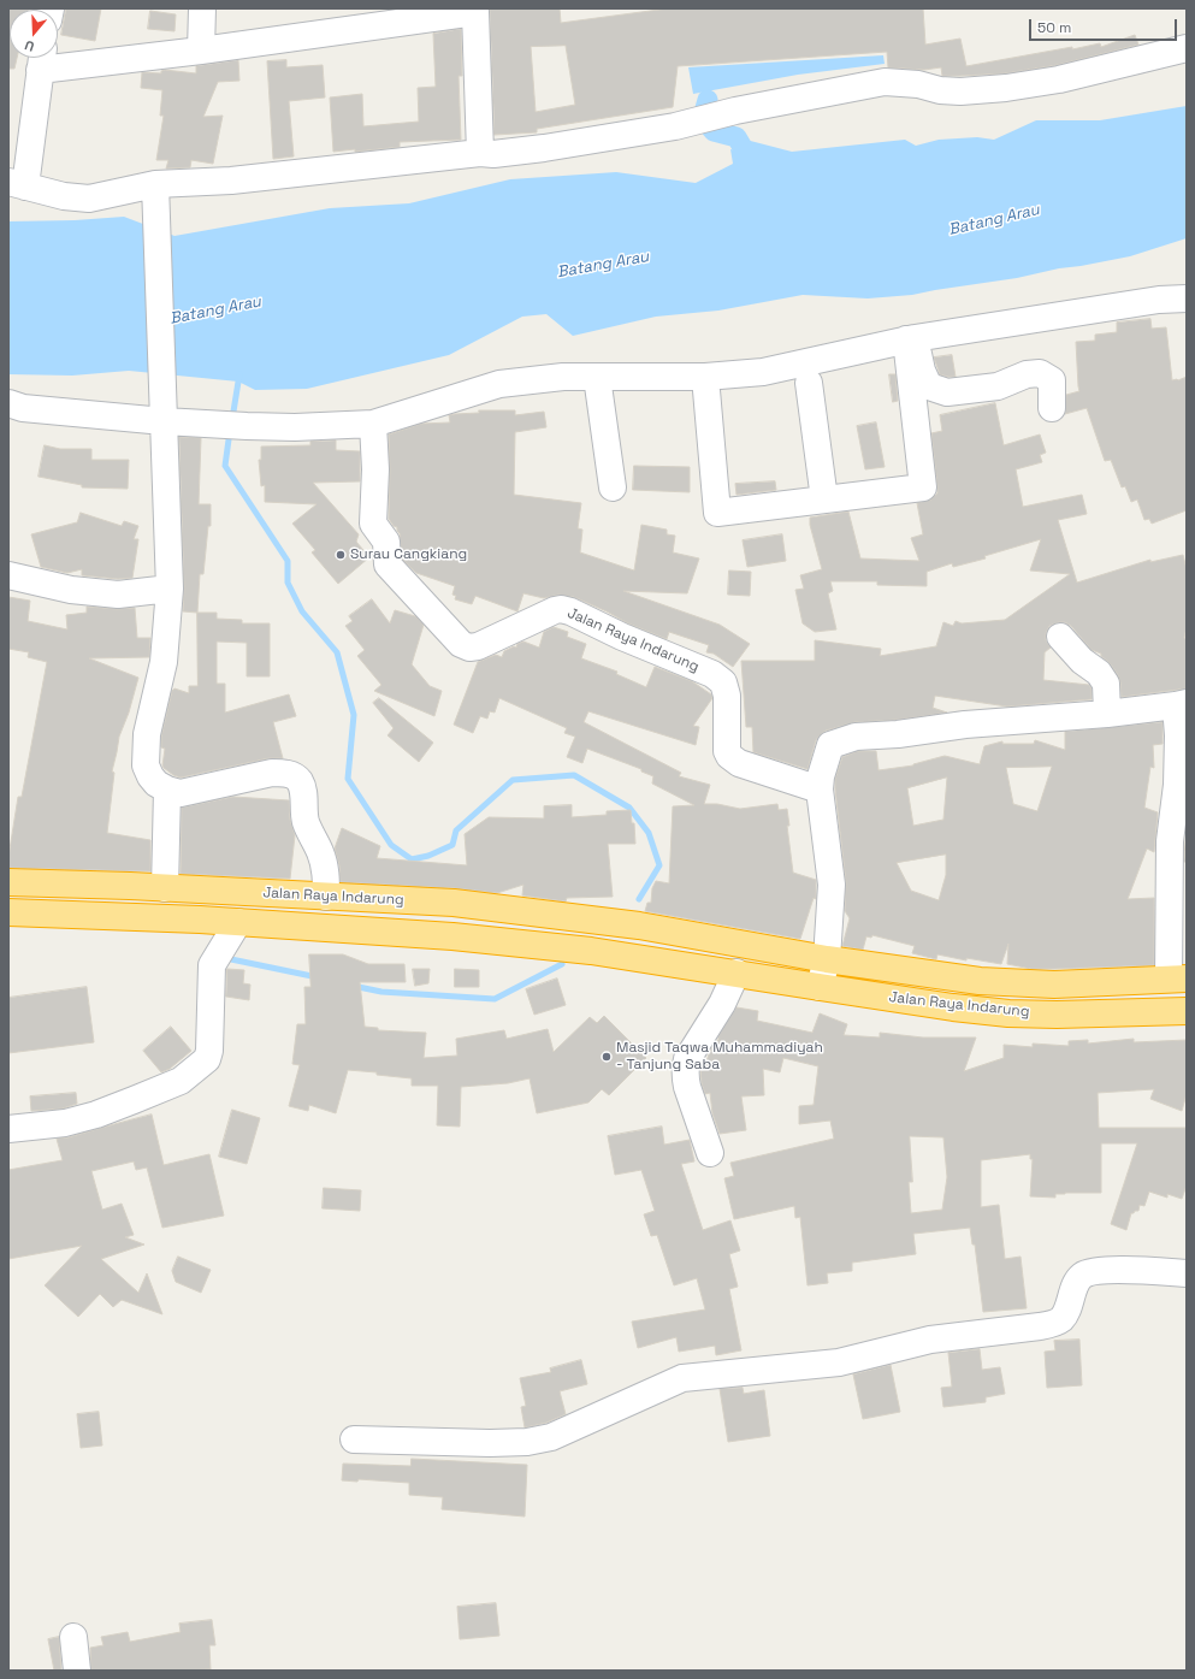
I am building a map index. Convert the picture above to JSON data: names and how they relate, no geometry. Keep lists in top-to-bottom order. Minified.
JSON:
{"streets":{"highway":["Jalan Raya Indarung"]},"water":["Batang Arau"],"places":["Surau Cangkiang","Masjid Taqwa Muhammadiyah - Tanjung Saba"],"scale_bar":"50 m","north":"bottom"}
